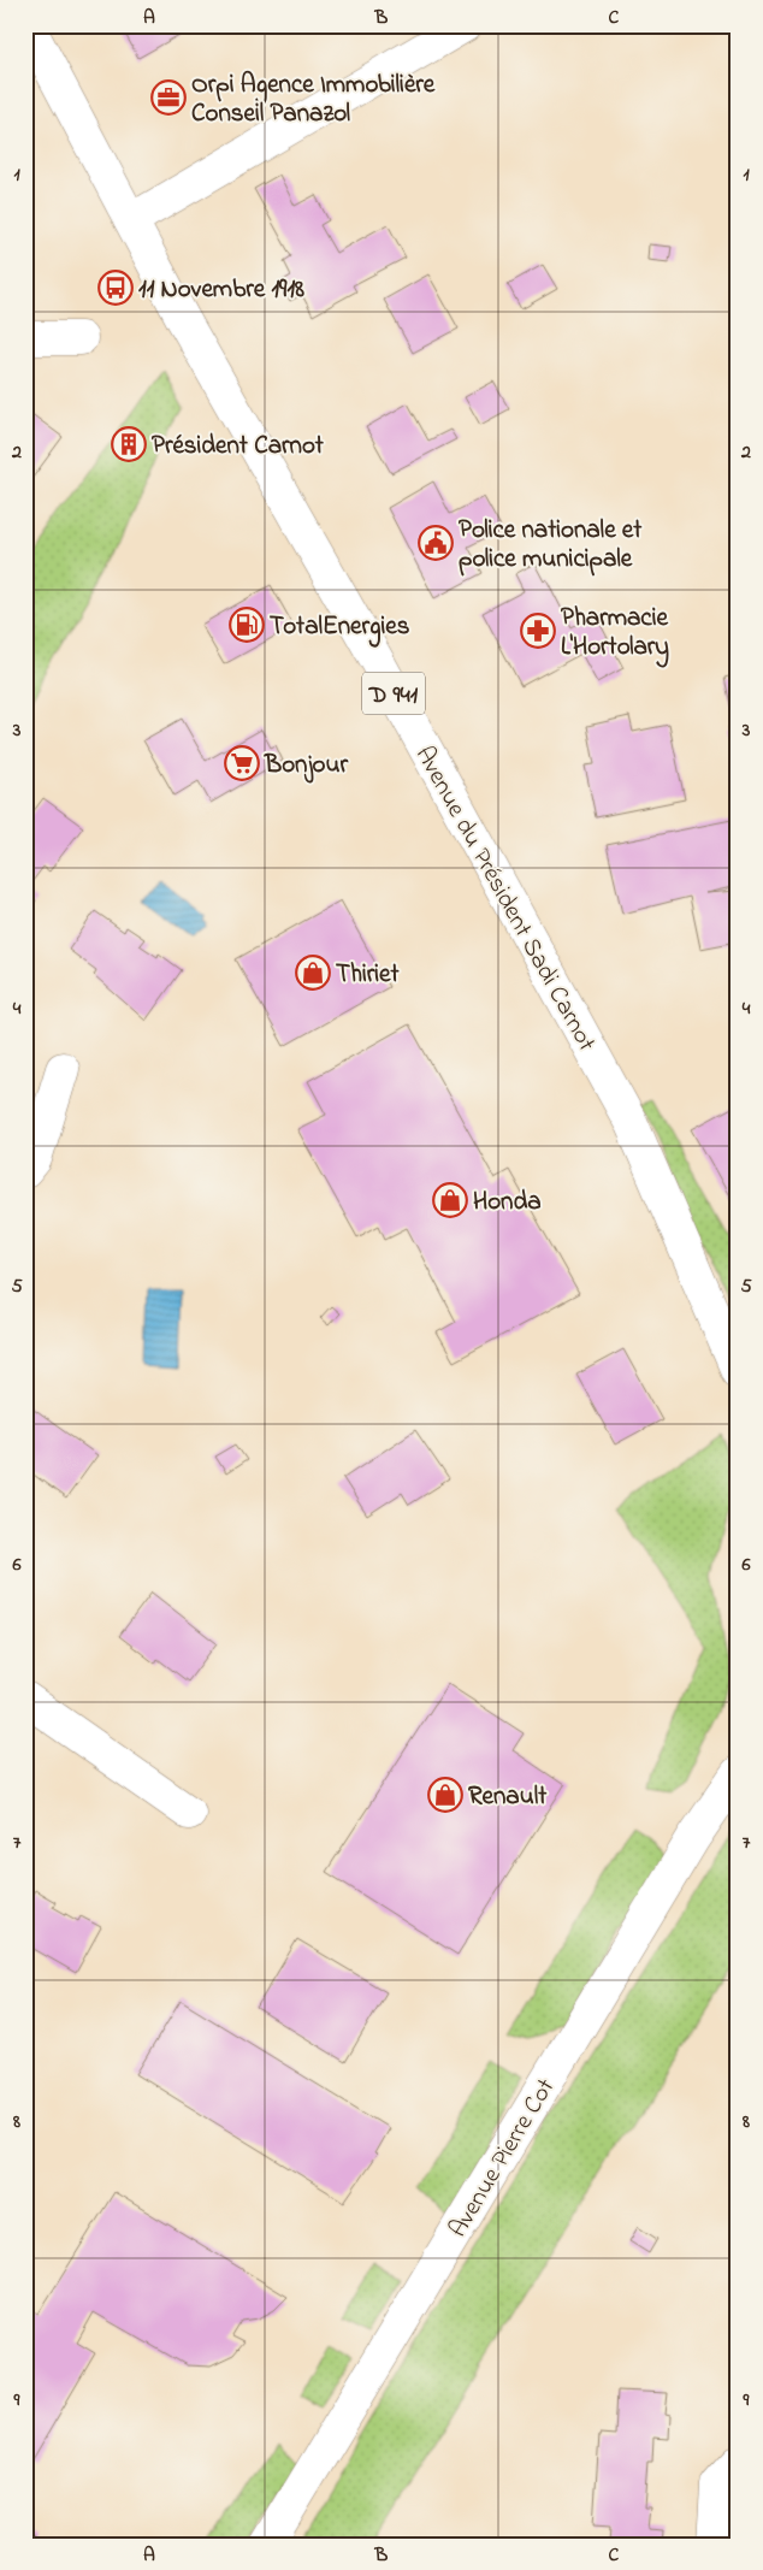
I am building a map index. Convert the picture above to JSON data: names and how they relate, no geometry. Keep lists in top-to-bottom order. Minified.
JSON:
{"streets":{"street":["D 941","Avenue du Président Sadi Carnot","Avenue Pierre Cot"]},"places":{"office":["Orpi Agence Immobilière Conseil Panazol"],"bus stop":["11 Novembre 1918"],"building":["Président Carnot"],"public building":["Police nationale et police municipale"],"fuel station":["TotalEnergies"],"pharmacy":["Pharmacie L'Hortolary"],"supermarket":["Bonjour"],"shop":["Thiriet","Honda","Renault"]},"grid":{"columns":["A","B","C"],"rows":["1","2","3","4","5","6","7","8","9"]}}
